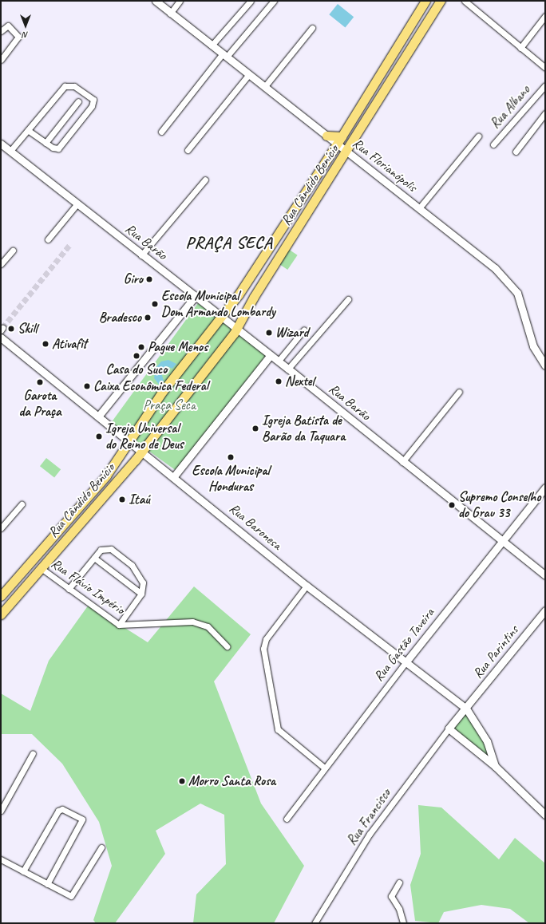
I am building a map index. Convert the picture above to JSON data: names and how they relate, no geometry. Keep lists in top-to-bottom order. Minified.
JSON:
{"streets":{"main road":["Rua Cândido Benício"],"street":["Rua Albano","Rua Florianópolis","Rua Barão","Rua Baronesa","Rua Flávio Império","Rua Gastão Taveira","Rua Parintins","Rua Francisco"]},"crossings":[["Rua Florianópolis","Rua Cândido Benício"],["Rua Cândido Benício","Rua Barão"],["Rua Cândido Benício","Rua Baronesa"],["Rua Cândido Benício","Rua Flávio Império"],["Rua Barão","Rua Gastão Taveira"],["Rua Baronesa","Rua Gastão Taveira"],["Rua Baronesa","Rua Parintins"],["Rua Parintins","Rua Francisco"]],"districts":["PRAÇA SECA"],"parks":["Praça Seca"],"places":["Giro","Escola Municipal Dom Armando Lombardy","Bradesco","Skill","Wizard","Ativafit","Pague Menos","Casa do Suco","Nextel","Garota da Praça","Caixa Econômica Federal","Igreja Batista de Barão da Taquara","Igreja Universal do Reino de Deus","Escola Municipal Honduras","Itaú","Supremo Conselho do Grau 33","Morro Santa Rosa"],"north":"bottom"}
